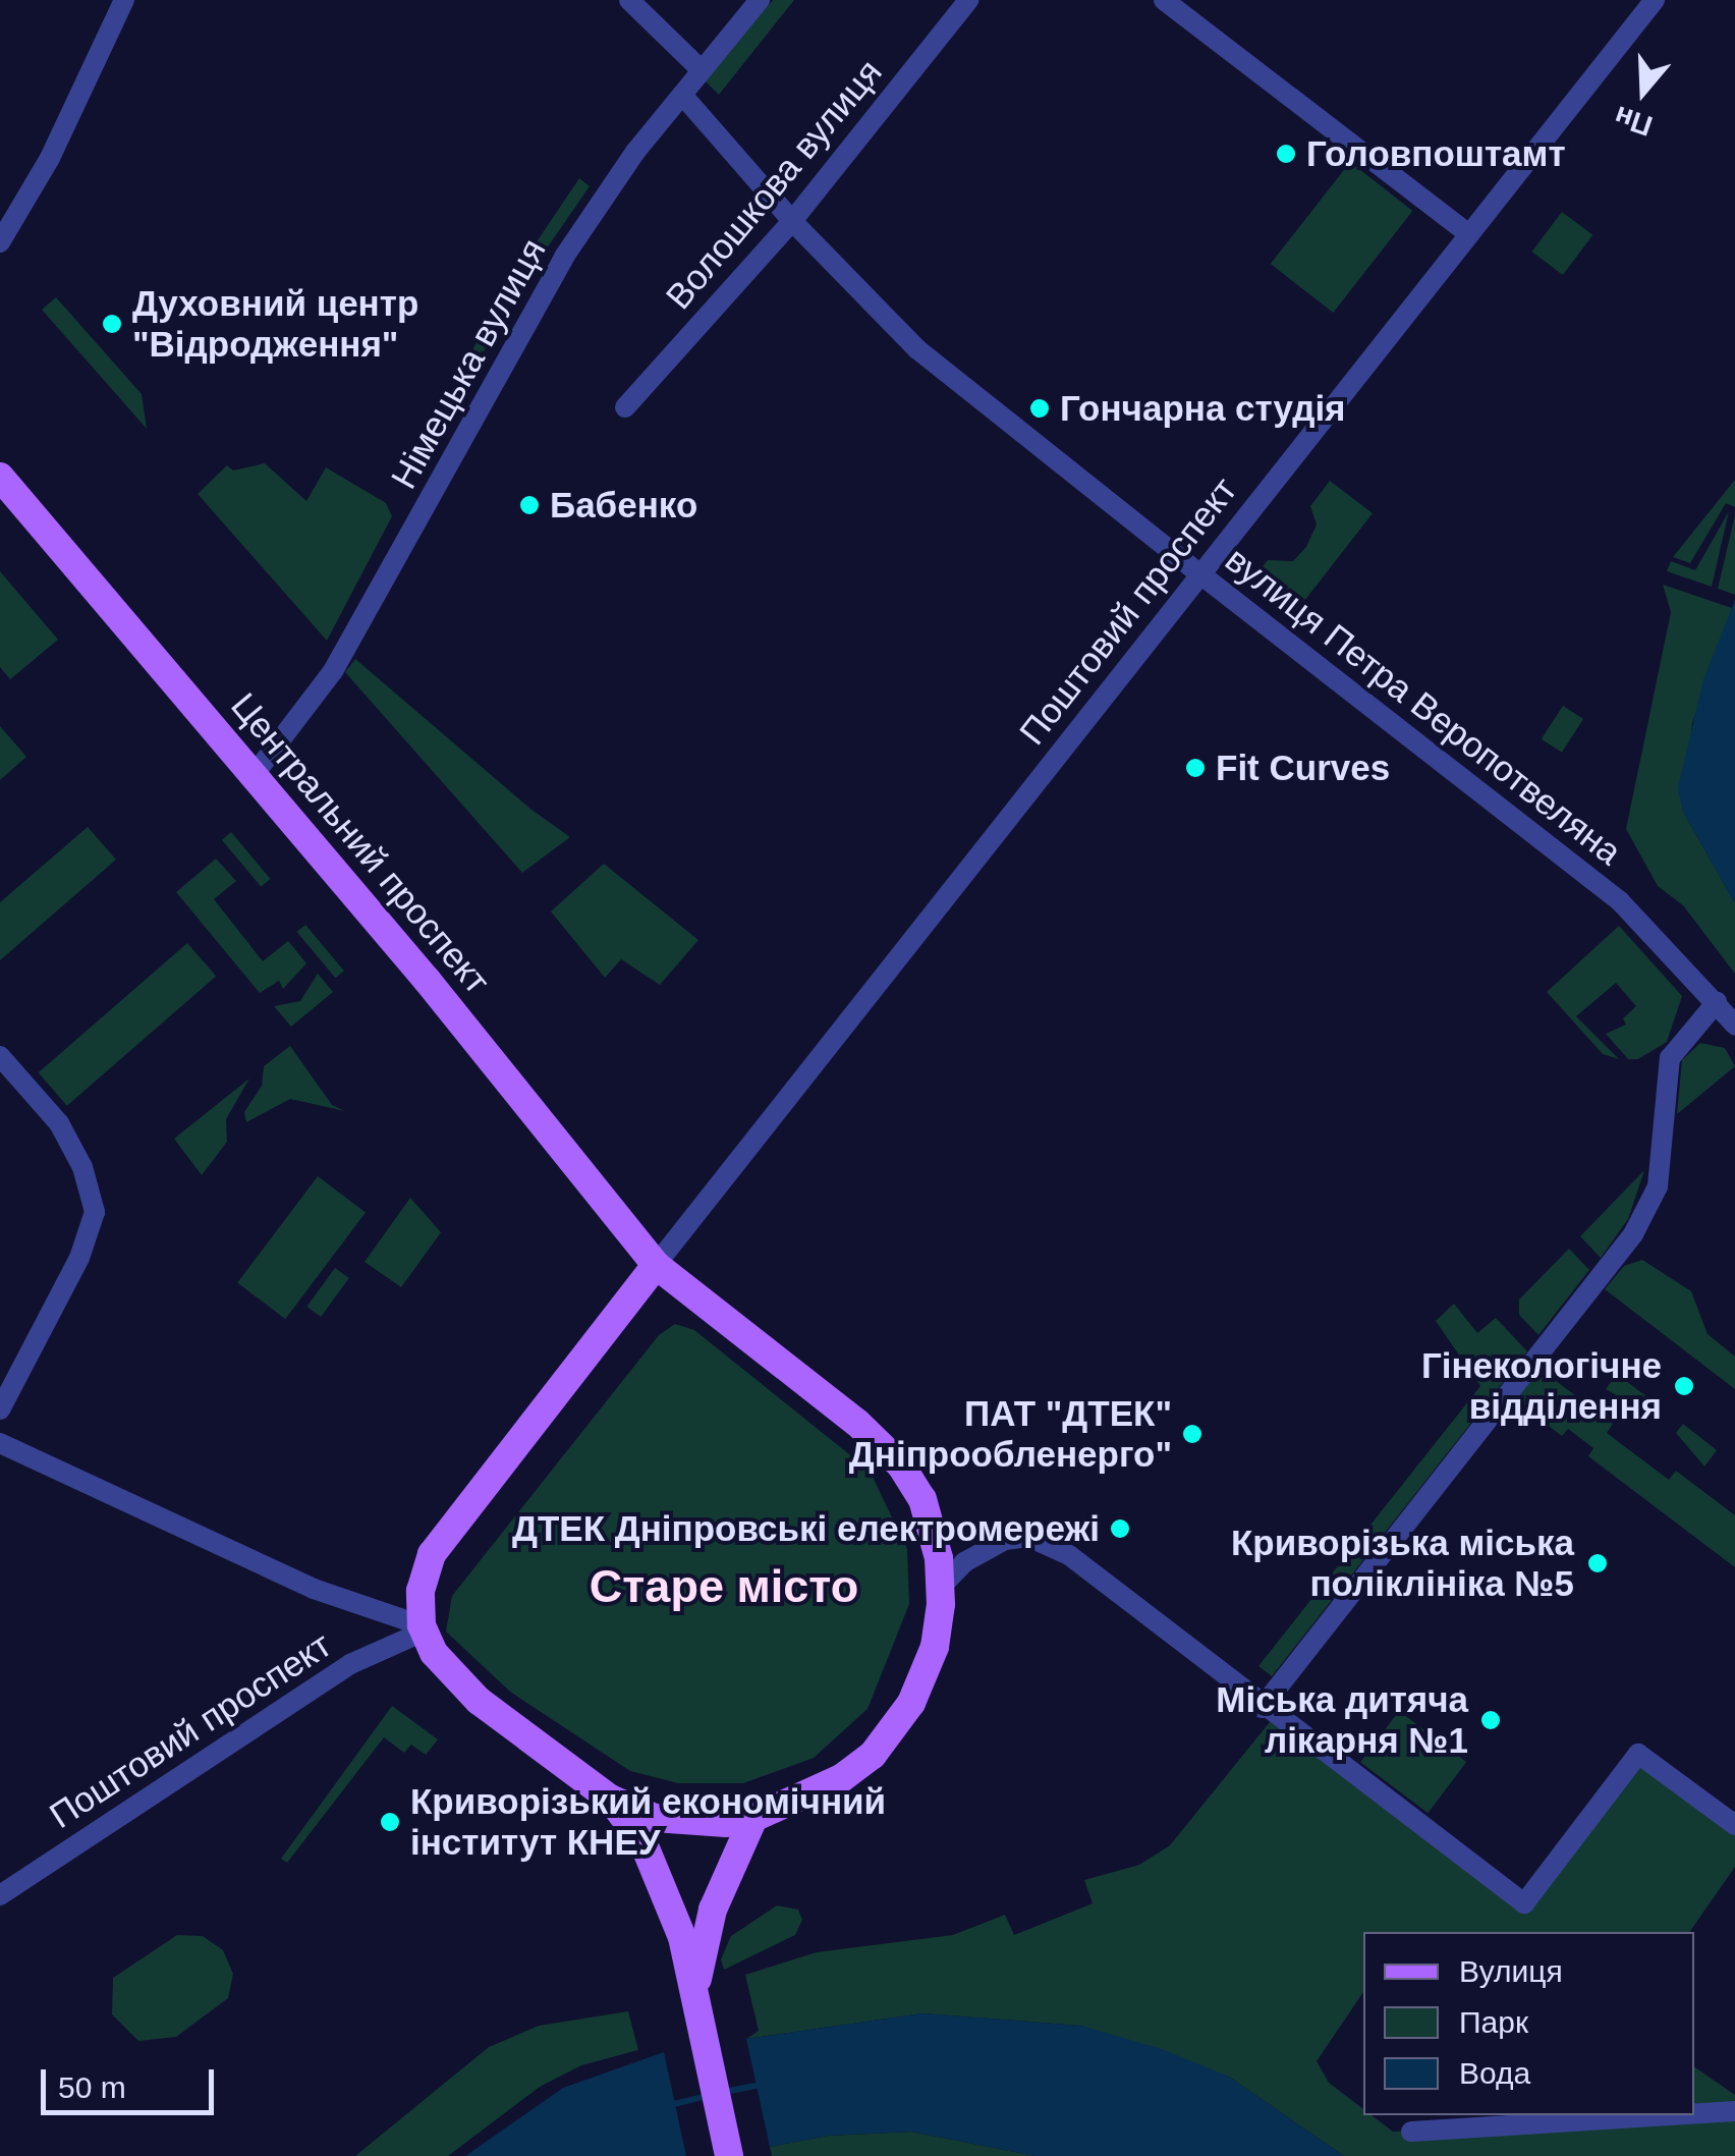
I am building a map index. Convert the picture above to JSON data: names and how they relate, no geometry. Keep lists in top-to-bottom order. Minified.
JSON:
{"streets":{"main road":["Центральний проспект"],"street":["Волошкова вулиця","Німецька вулиця","Поштовий проспект","вулиця Петра Веропотвеляна"]},"crossings":[["Волошкова вулиця","вулиця Петра Веропотвеляна"],["Німецька вулиця","вулиця Петра Веропотвеляна"],["Німецька вулиця","Центральний проспект"],["Поштовий проспект","вулиця Петра Веропотвеляна"],["Поштовий проспект","Центральний проспект"]],"districts":["Старе місто"],"places":["Головпоштамт","Духовний центр \"Відродження\"","Гончарна студія","Бабенко","Fit Curves","Гінекологічне відділення","ПАТ \"ДТЕК\" Дніпрообленерго\"","ДТЕК Дніпровські електромережі","Криворізька міська поліклініка №5","Міська дитяча лікарня №1","Криворізький економічний інститут КНЕУ"],"legend":["Вулиця","Парк","Вода"],"scale_bar":"50 m","north":"bottom"}
